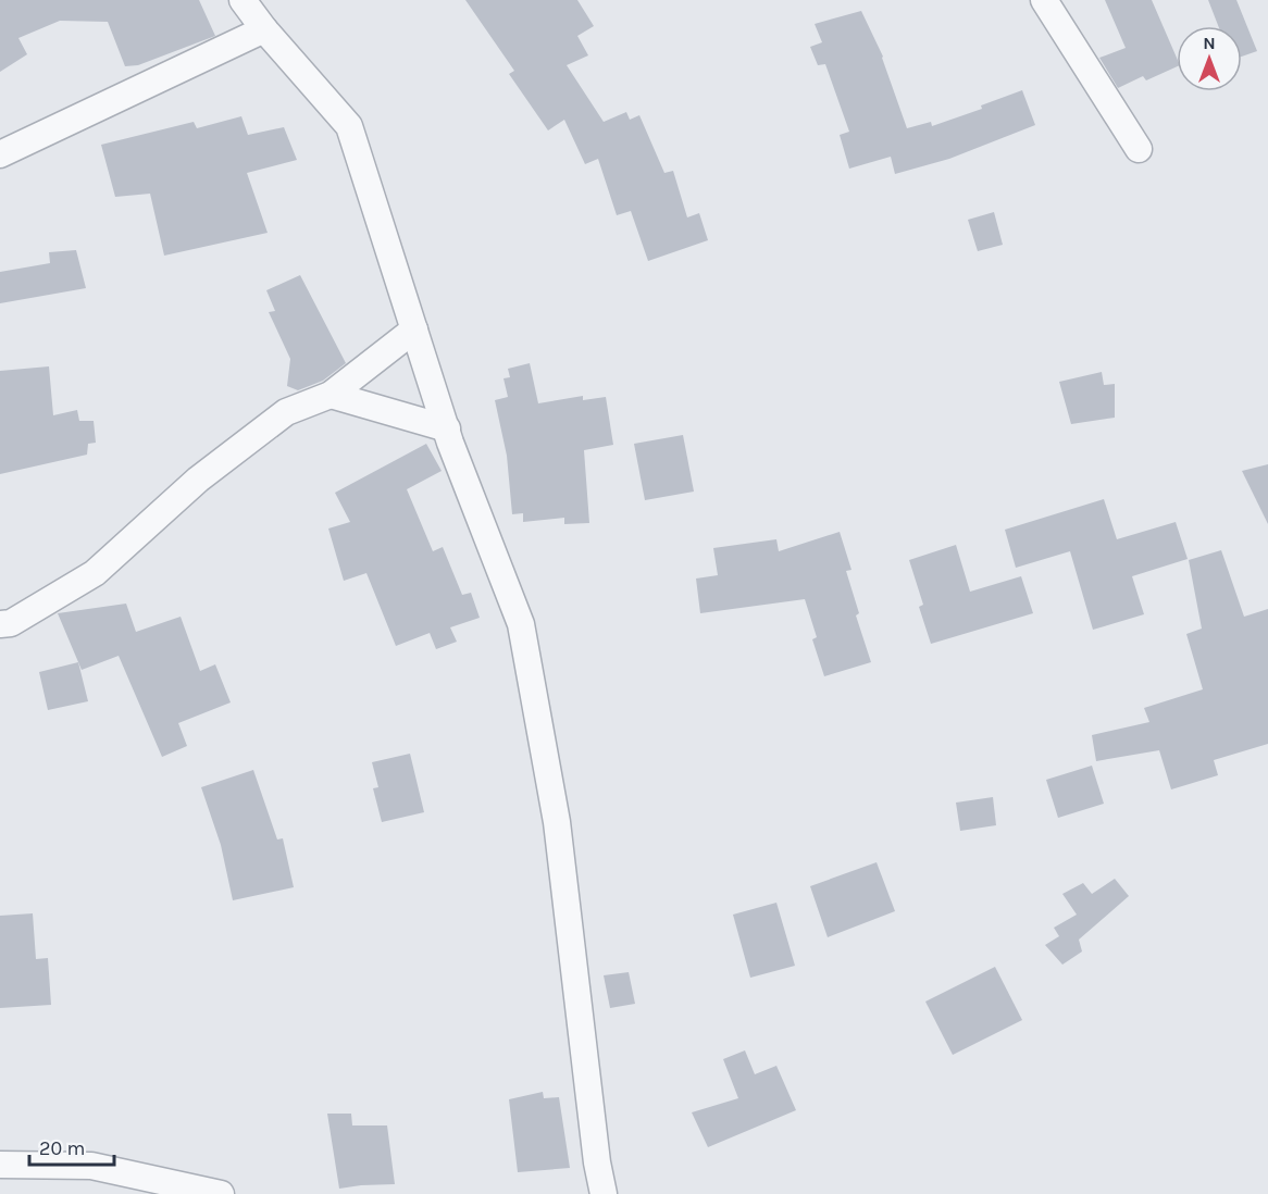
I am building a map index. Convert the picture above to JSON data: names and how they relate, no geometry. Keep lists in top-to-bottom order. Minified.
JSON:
{"scale_bar":"20 m","north":"top"}
